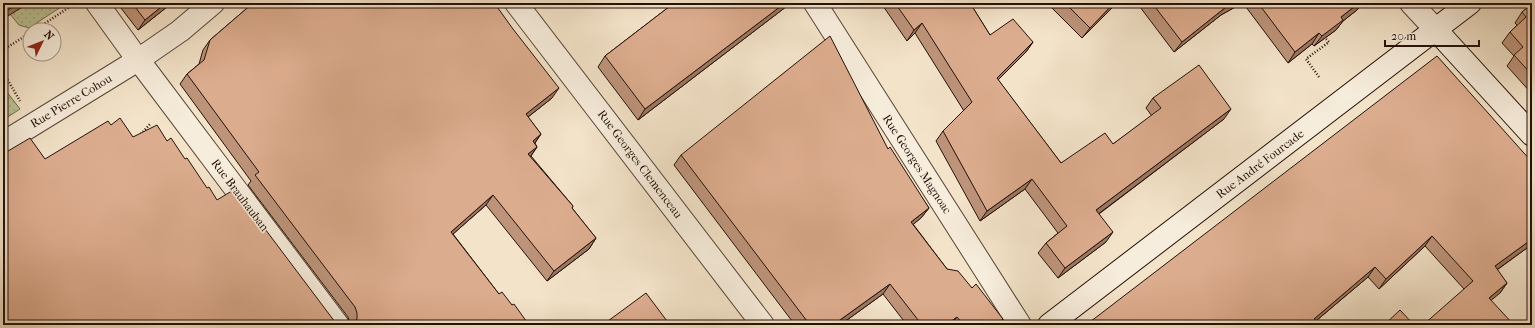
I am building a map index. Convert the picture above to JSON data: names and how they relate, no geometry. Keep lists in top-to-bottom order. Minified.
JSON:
{"streets":{"street":["Rue Pierre Cohou","Rue Georges Clemenceau","Rue Georges Magnoac","Rue André Fourcade","Rue Brauhauban"]},"crossings":[["Rue Pierre Cohou","Rue Brauhauban"]],"scale_bar":"20 m","north":"top right"}
